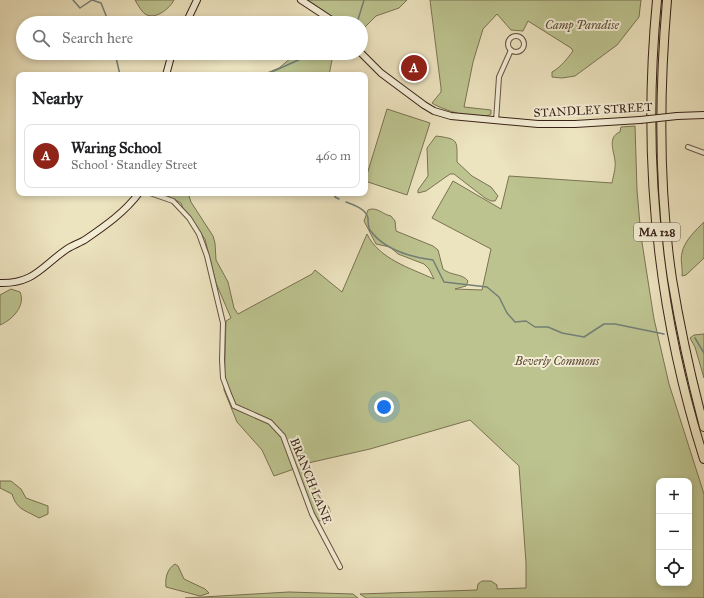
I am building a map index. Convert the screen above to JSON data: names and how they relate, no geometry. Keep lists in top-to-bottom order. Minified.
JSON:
{"streets":{"highway":["MA 128"],"street":["STANDLEY STREET","BRANCH LANE"]},"parks":["Camp Paradise","Beverly Commons"],"page":{"search":"Search here","pins":"A","heading":"Nearby","list":[{"mark":"A","name":"Waring School","note":"School · Standley Street","value":"460 m"}],"map_buttons":["+","−"]}}
